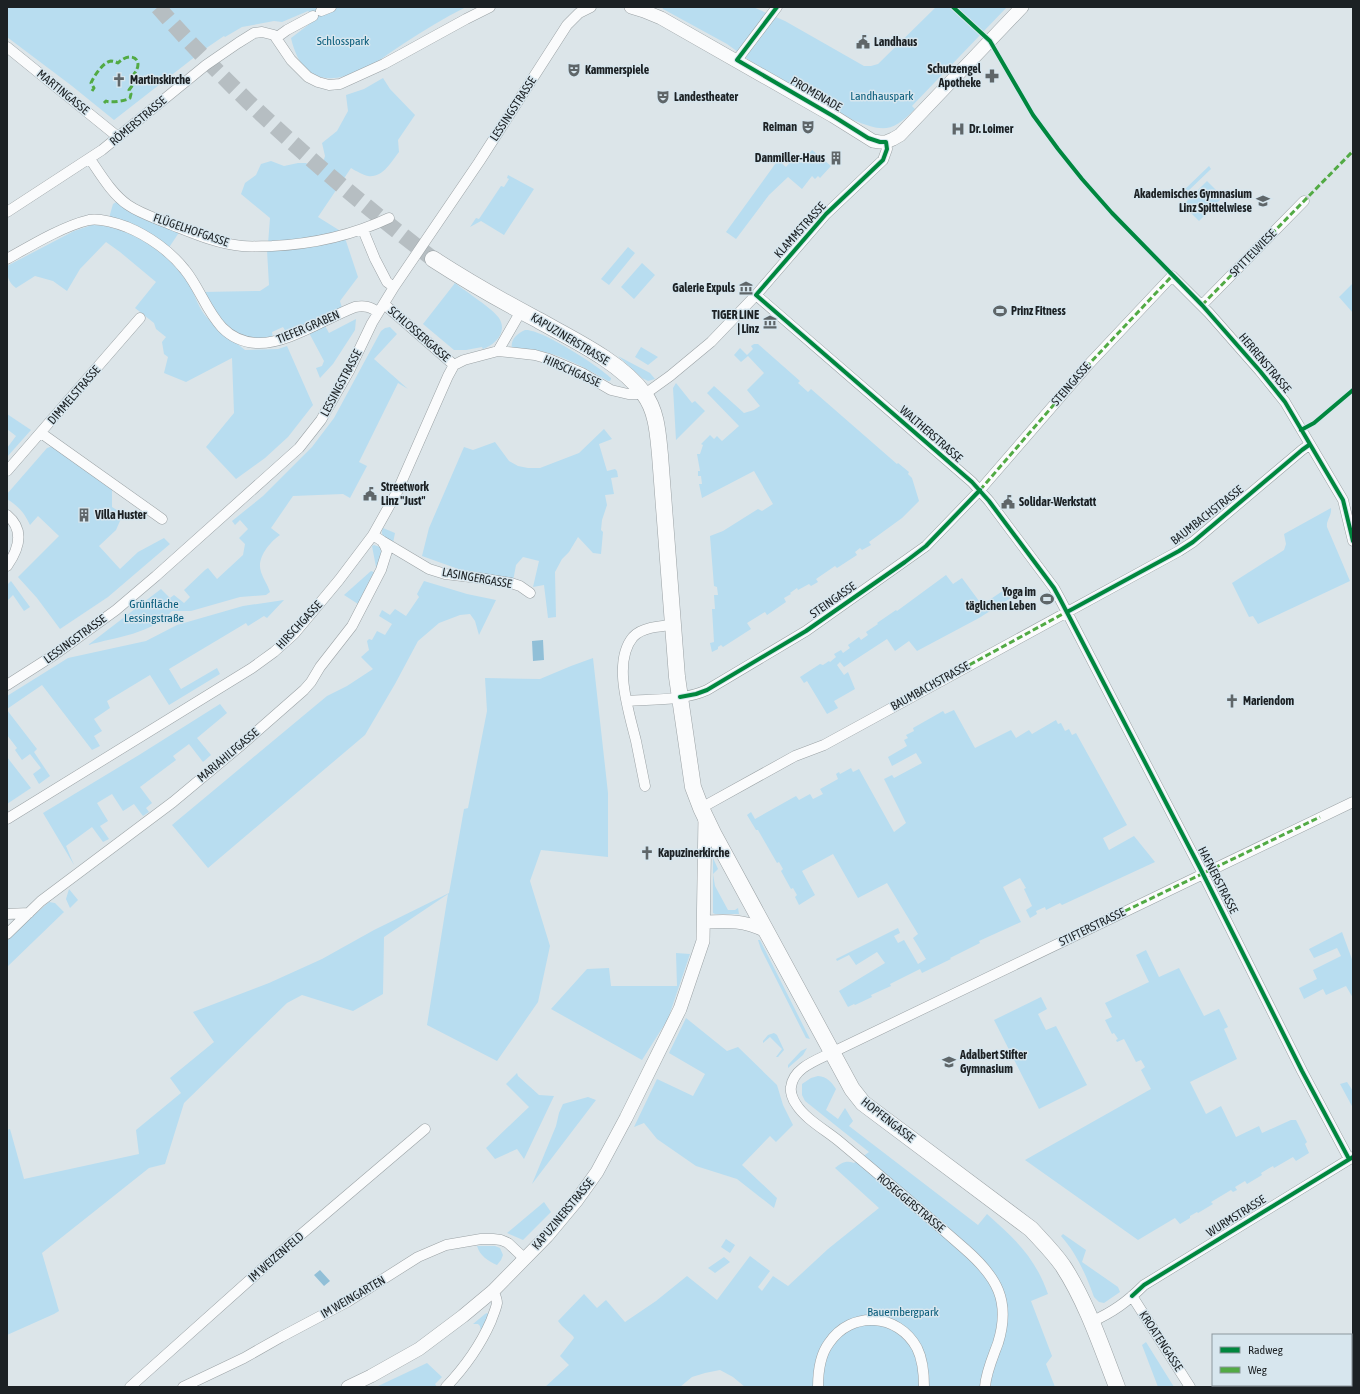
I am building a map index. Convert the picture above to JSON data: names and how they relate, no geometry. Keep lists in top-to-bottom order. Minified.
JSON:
{"streets":{"main road":["KAPUZINERSTRASSE","HOPFENGASSE"],"street":["MARTINGASSE","PROMENADE","LESSINGSTRASSE","RÖMERSTRASSE","FLÜGELHOFGASSE","KLAMMSTRASSE","SPITTELWIESE","TIEFER GRABEN","SCHLOSSERGASSE","HERRENSTRASSE","HIRSCHGASSE","STEINGASSE","DIMMELSTRASSE","WALTHERSTRASSE","BAUMBACHSTRASSE","LASINGERGASSE","MARIAHILFGASSE","HAFNERSTRASSE","STIFTERSTRASSE","ROSEGGERSTRASSE","WURMSTRASSE","IM WEIZENFELD","IM WEINGARTEN","KROATENGASSE"]},"crossings":[["MARTINGASSE","RÖMERSTRASSE"],["PROMENADE","KLAMMSTRASSE"],["LESSINGSTRASSE","TIEFER GRABEN"],["LESSINGSTRASSE","SCHLOSSERGASSE"],["RÖMERSTRASSE","FLÜGELHOFGASSE"],["KLAMMSTRASSE","KAPUZINERSTRASSE"],["KLAMMSTRASSE","HIRSCHGASSE"],["KLAMMSTRASSE","WALTHERSTRASSE"],["SPITTELWIESE","HERRENSTRASSE"],["TIEFER GRABEN","SCHLOSSERGASSE"],["SCHLOSSERGASSE","HIRSCHGASSE"],["KAPUZINERSTRASSE","HIRSCHGASSE"],["KAPUZINERSTRASSE","STEINGASSE"],["KAPUZINERSTRASSE","BAUMBACHSTRASSE"],["KAPUZINERSTRASSE","HOPFENGASSE"],["KAPUZINERSTRASSE","IM WEINGARTEN"],["HERRENSTRASSE","STEINGASSE"],["HERRENSTRASSE","BAUMBACHSTRASSE"],["STEINGASSE","WALTHERSTRASSE"],["WALTHERSTRASSE","BAUMBACHSTRASSE"],["WALTHERSTRASSE","HAFNERSTRASSE"],["BAUMBACHSTRASSE","HAFNERSTRASSE"],["LASINGERGASSE","MARIAHILFGASSE"],["HAFNERSTRASSE","STIFTERSTRASSE"],["HAFNERSTRASSE","WURMSTRASSE"],["STIFTERSTRASSE","HOPFENGASSE"],["STIFTERSTRASSE","ROSEGGERSTRASSE"],["HOPFENGASSE","ROSEGGERSTRASSE"],["HOPFENGASSE","WURMSTRASSE"],["WURMSTRASSE","KROATENGASSE"]],"parks":["Schlosspark","Landhauspark","Grünfläche Lessingstraße","Bauernbergpark"],"places":{"public building":["Landhaus","Streetwork Linz \"Just\"","Solidar-Werkstatt"],"theatre":["Kammerspiele","Landestheater","Reiman"],"pharmacy":["Schutzengel Apotheke"],"church":["Martinskirche","Mariendom","Kapuzinerkirche"],"hospital":["Dr. Loimer"],"building":["Danmiller-Haus","Villa Huster"],"school or university":["Akademisches Gymnasium Linz Spittelwiese","Adalbert Stifter Gymnasium"],"museum":["Galerie Expuls","TIGER LINE | Linz"],"sports":["Prinz Fitness","Yoga im täglichen Leben"]},"legend":["Radweg","Weg"]}
